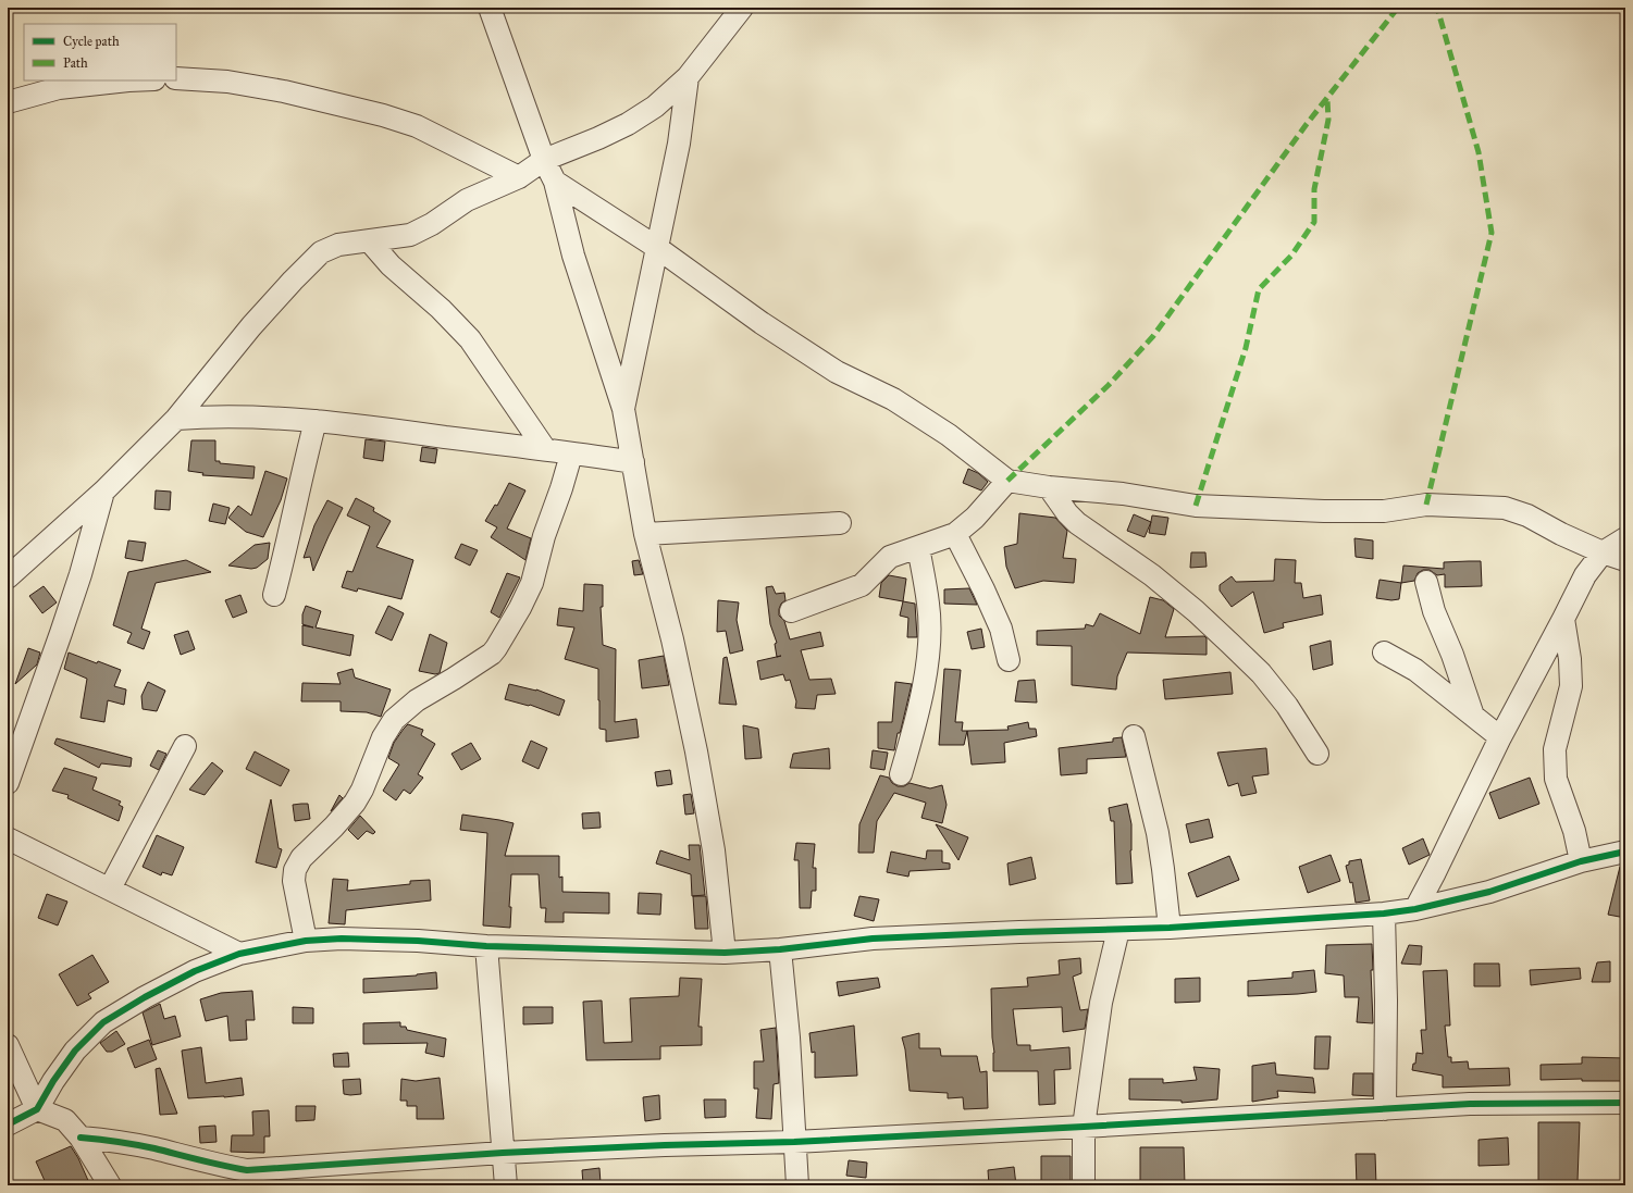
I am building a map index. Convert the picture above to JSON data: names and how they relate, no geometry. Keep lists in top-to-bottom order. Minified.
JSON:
{"legend":["Cycle path","Path"]}
